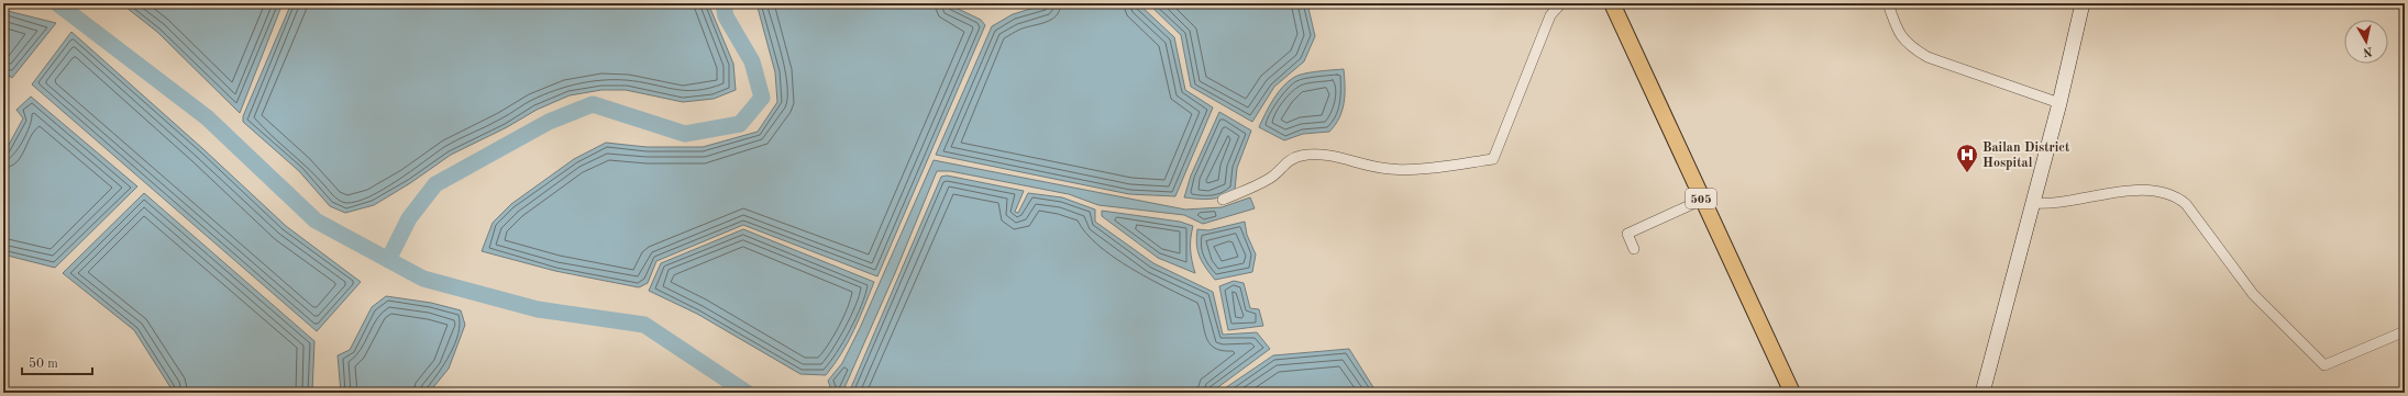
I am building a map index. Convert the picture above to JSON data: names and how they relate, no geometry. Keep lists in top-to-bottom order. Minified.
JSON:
{"streets":{"main road":["505"]},"places":{"hospital":["Bailan District Hospital"]},"scale_bar":"50 m","north":"bottom"}
